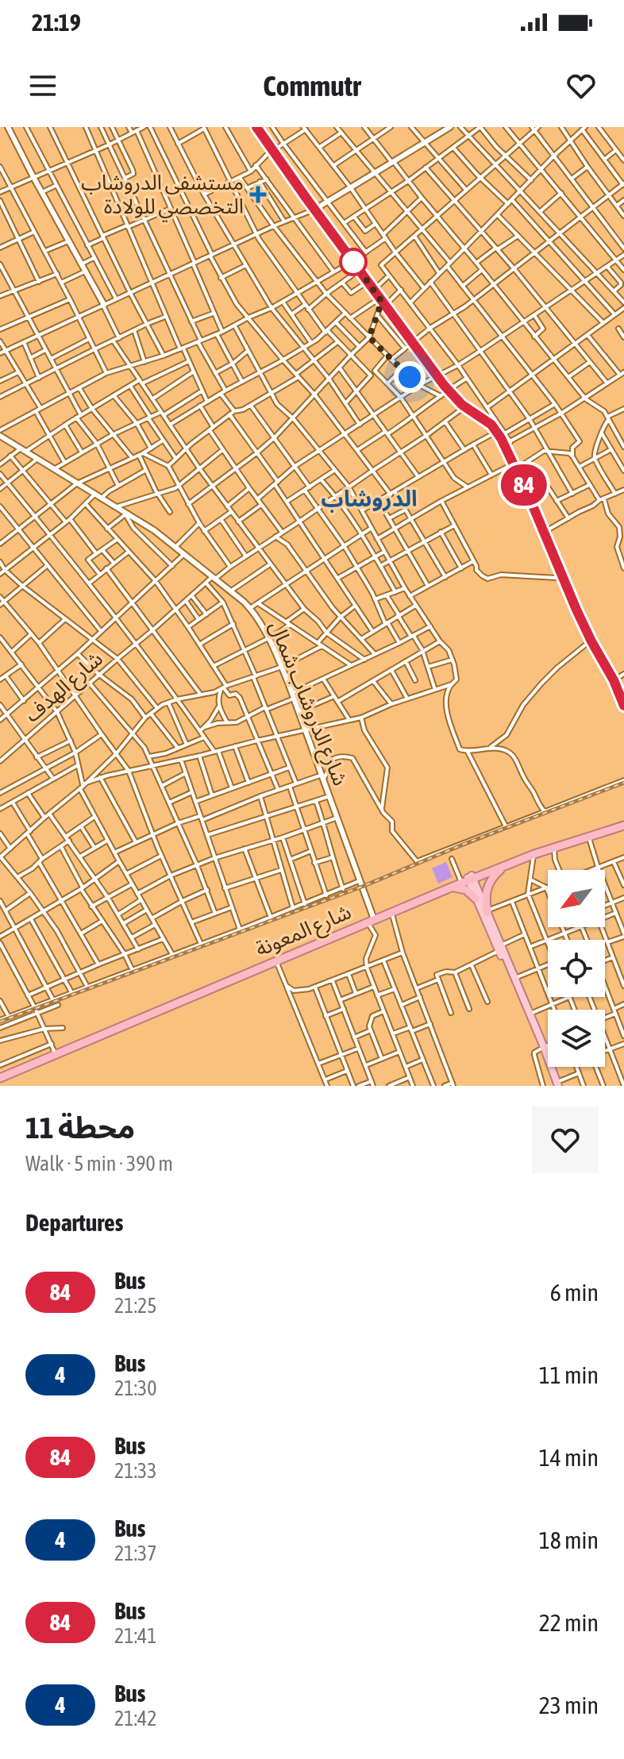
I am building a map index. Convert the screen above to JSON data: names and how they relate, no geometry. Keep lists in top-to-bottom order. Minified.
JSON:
{"streets":{"highway":["شارع المعونة"],"street":["شارع الهدف","شارع الدروشاب شمال"]},"crossings":[["شارع الهدف","شارع الدروشاب شمال"],["شارع الدروشاب شمال","شارع المعونة"]],"districts":["الدروشاب"],"places":{"health":["مستشفى الدروشاب التخصصي للولادة"]},"lines":["bus line 84"],"north":"bottom left","page":{"status":"21:19","header":"Commutr","on_map":"84","heading":[["محطة 11","Walk · 5 min · 390 m"],"Departures"],"list":[{"mark":"84","name":"Bus","note":"21:25","value":"6 min"},{"mark":"4","name":"Bus","note":"21:30","value":"11 min"},{"mark":"84","name":"Bus","note":"21:33","value":"14 min"},{"mark":"4","name":"Bus","note":"21:37","value":"18 min"},{"mark":"84","name":"Bus","note":"21:41","value":"22 min"},{"mark":"4","name":"Bus","note":"21:42","value":"23 min"}]}}
